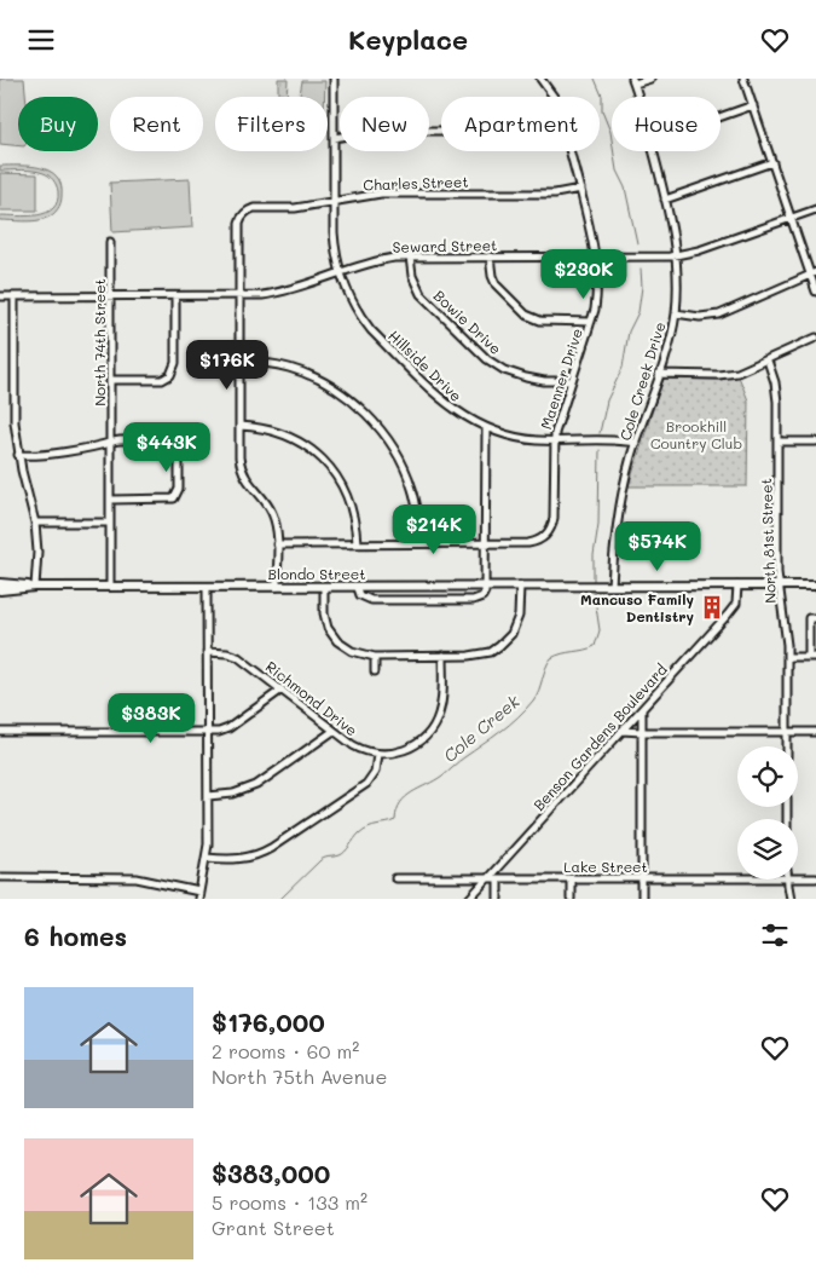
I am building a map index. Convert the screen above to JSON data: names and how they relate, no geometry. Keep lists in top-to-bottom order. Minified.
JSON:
{"streets":{"main road":["Blondo Street"],"street":["Charles Street","Seward Street","Bowie Drive","North 74th Street","Hillside Drive","Maenner Drive","Cole Creek Drive","North 81st Street","Richmond Drive","Benson Gardens Boulevard","Lake Street"]},"crossings":[["Charles Street","Seward Street"],["Charles Street","Hillside Drive"],["Charles Street","Maenner Drive"],["Seward Street","Bowie Drive"],["Seward Street","North 74th Street"],["Seward Street","Hillside Drive"],["Seward Street","Maenner Drive"],["Seward Street","Cole Creek Drive"],["Bowie Drive","Maenner Drive"],["North 74th Street","Blondo Street"],["Hillside Drive","Maenner Drive"],["Hillside Drive","Cole Creek Drive"],["Cole Creek Drive","Blondo Street"],["North 81st Street","Blondo Street"],["Blondo Street","Benson Gardens Boulevard"],["Benson Gardens Boulevard","Lake Street"]],"water":["Cole Creek"],"parks":["Brookhill Country Club"],"places":{"building":["Mancuso Family Dentistry"]},"page":{"header":"Keyplace","chip":["Buy","Rent","Filters","New","Apartment","House"],"price":["$230K","$176K","$443K","$214K","$574K","$383K"],"heading":"6 homes","list":[{"name":"$176,000","note":"2 rooms · 60 m² · North 75th Avenue"},{"name":"$383,000","note":"5 rooms · 133 m² · Grant Street"}]}}
